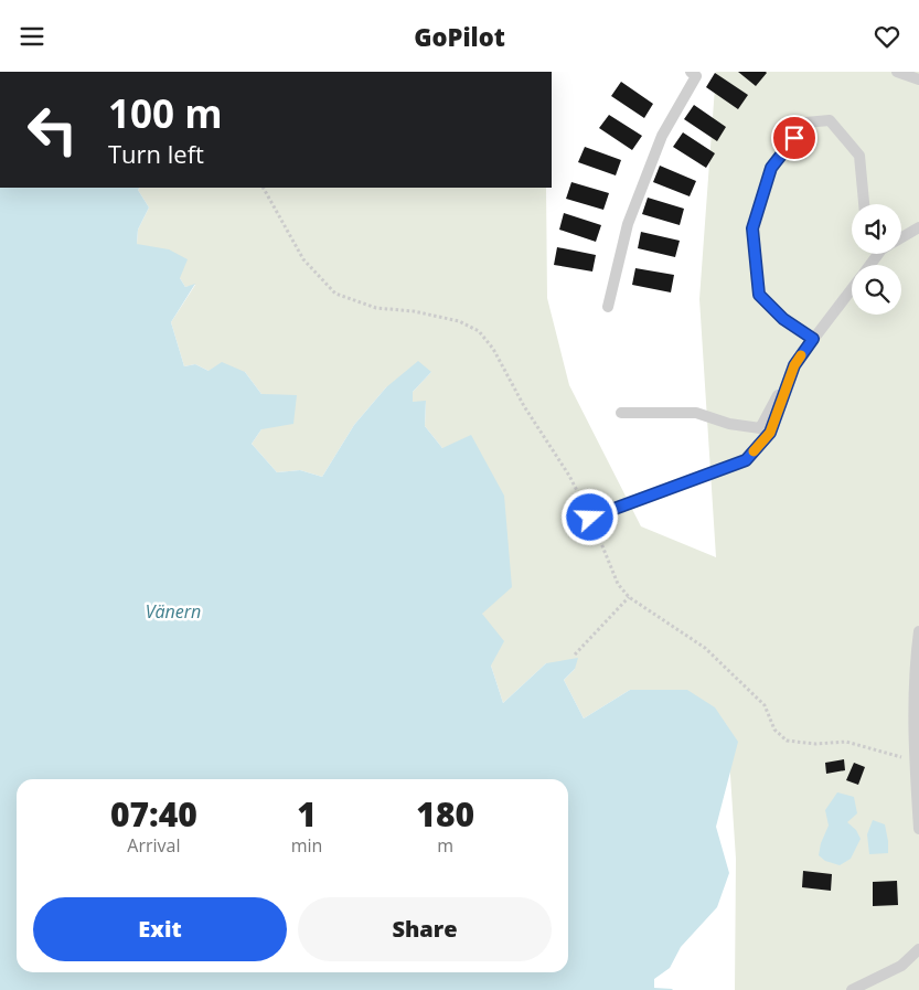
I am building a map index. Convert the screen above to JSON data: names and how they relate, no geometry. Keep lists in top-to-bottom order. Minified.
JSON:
{"water":["Vänern"],"page":{"header":"GoPilot","turn":["100 m","Turn left"],"eta":["07:40","Arrival","1","min","180","m"],"buttons":["Exit","Share"]}}
